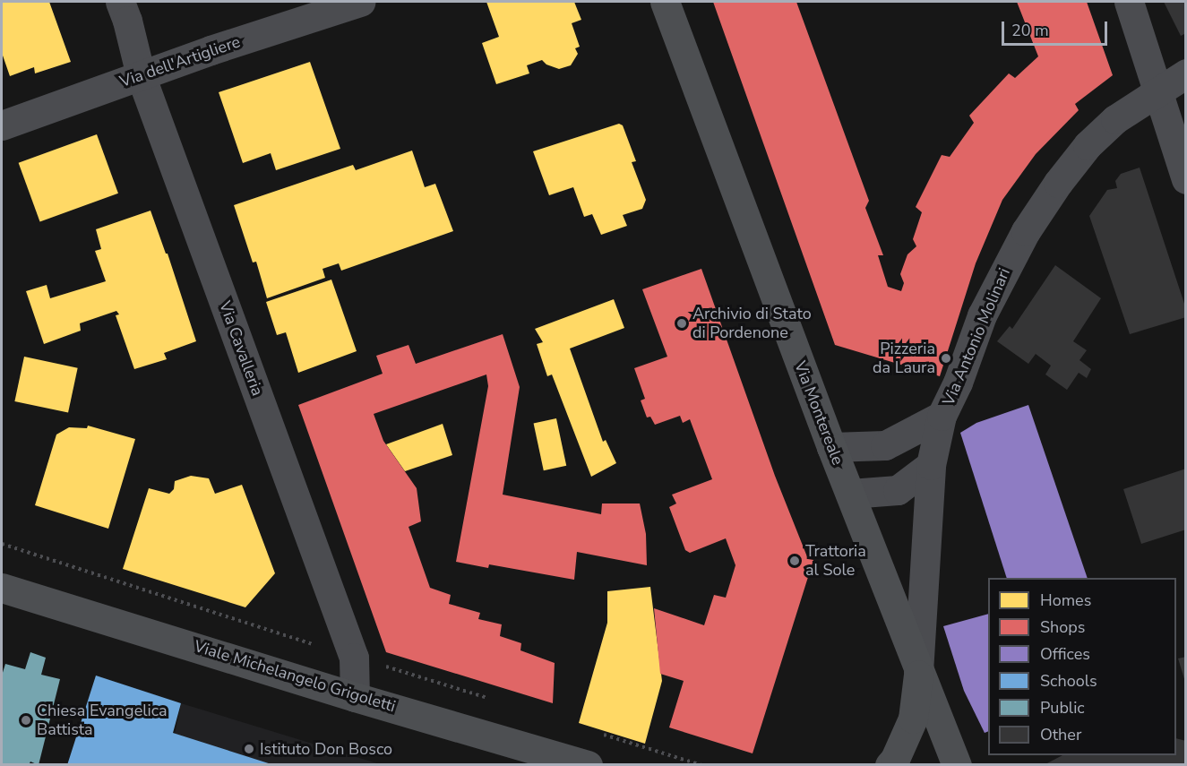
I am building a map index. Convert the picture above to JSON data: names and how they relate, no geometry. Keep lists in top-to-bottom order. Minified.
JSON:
{"streets":{"main road":["Via Montereale","Viale Michelangelo Grigoletti"],"street":["Via dell'Artigliere","Via Antonio Molinari","Via Cavalleria"]},"crossings":[["Via dell'Artigliere","Via Cavalleria"],["Via Antonio Molinari","Via Montereale"],["Via Cavalleria","Viale Michelangelo Grigoletti"]],"places":["Archivio di Stato di Pordenone","Pizzeria da Laura","Trattoria al Sole","Chiesa Evangelica Battista","Istituto Don Bosco"],"legend":["Homes","Shops","Offices","Schools","Public","Other"],"scale_bar":"20 m"}
